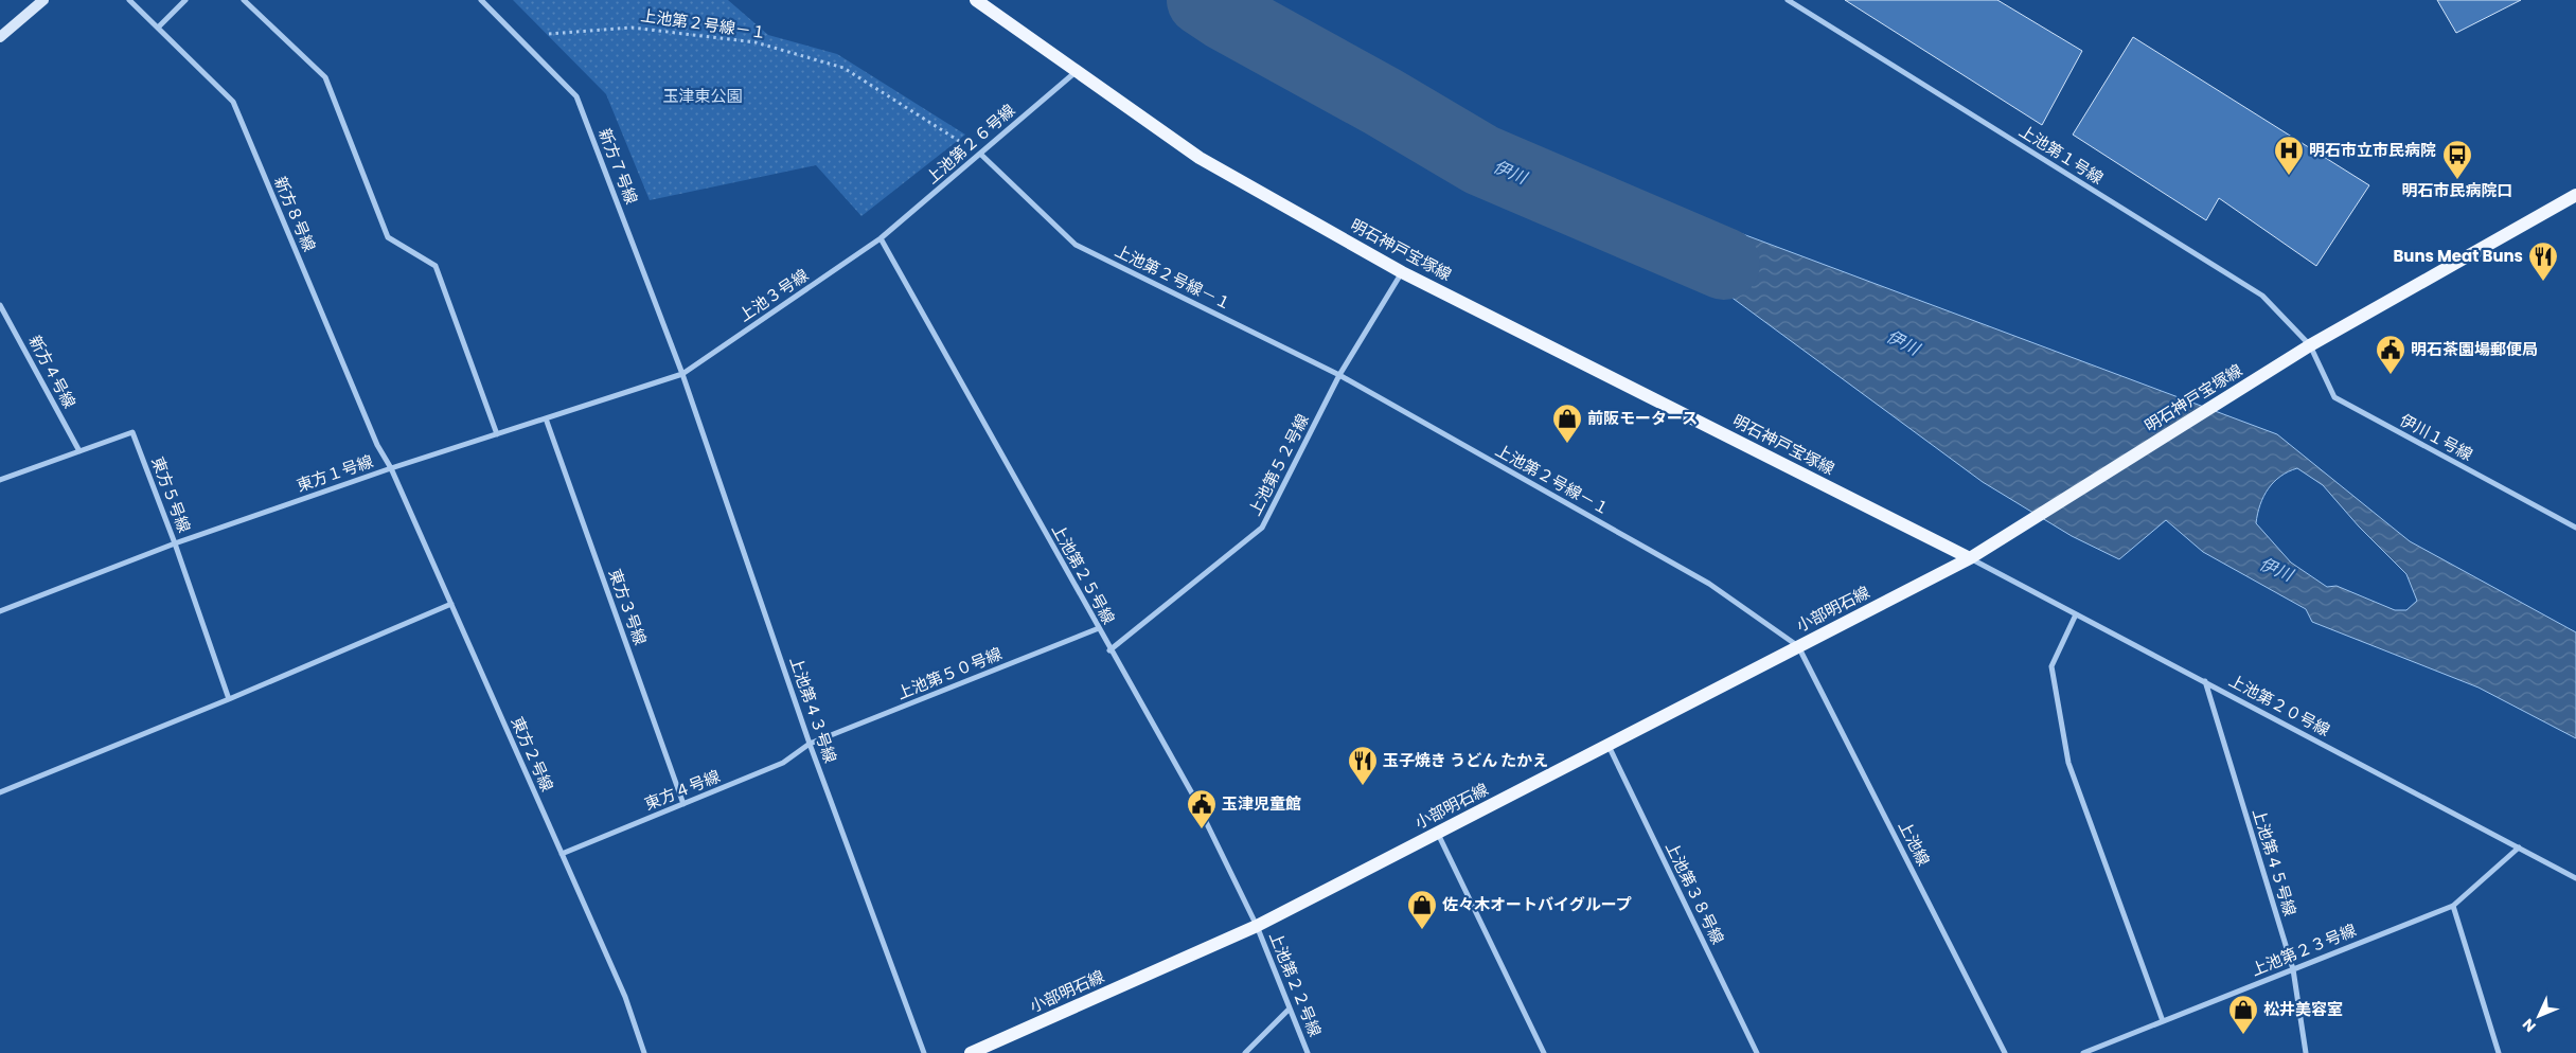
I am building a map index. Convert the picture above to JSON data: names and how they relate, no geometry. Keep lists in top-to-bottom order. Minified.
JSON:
{"streets":{"main road":["明石神戸宝塚線","小部明石線"],"street":["上池第２号線－１","上池第２６号線","上池第１号線","新方７号線","新方８号線","上池３号線","新方４号線","伊川１号線","上池第５２号線","東方１号線","東方５号線","上池第２５号線","東方３号線","上池第５０号線","上池第２０号線","上池第４３号線","東方２号線","東方４号線","上池線","上池第４５号線","上池第３８号線","上池第２３号線","上池第２２号線"]},"crossings":[["上池第２号線－１","上池第２６号線"],["上池第２号線－１","新方７号線"],["上池第２号線－１","上池第５２号線"],["上池第２号線－１","小部明石線"],["上池第２号線－１","上池線"],["上池第２６号線","明石神戸宝塚線"],["上池第２６号線","上池３号線"],["上池第２６号線","上池第２５号線"],["上池第１号線","明石神戸宝塚線"],["上池第１号線","伊川１号線"],["新方７号線","上池３号線"],["新方７号線","東方１号線"],["新方７号線","上池第４３号線"],["新方８号線","東方１号線"],["新方８号線","東方２号線"],["明石神戸宝塚線","伊川１号線"],["明石神戸宝塚線","上池第５２号線"],["明石神戸宝塚線","小部明石線"],["明石神戸宝塚線","上池第２０号線"],["上池３号線","東方１号線"],["上池３号線","上池第２５号線"],["上池３号線","上池第４３号線"],["新方４号線","東方５号線"],["上池第５２号線","上池第２５号線"],["東方１号線","東方５号線"],["東方１号線","東方３号線"],["東方１号線","上池第４３号線"],["東方１号線","東方２号線"],["上池第２５号線","小部明石線"],["上池第２５号線","上池第５０号線"],["上池第２５号線","上池第２２号線"],["東方３号線","東方４号線"],["小部明石線","上池第２０号線"],["小部明石線","上池線"],["小部明石線","上池第３８号線"],["小部明石線","上池第２２号線"],["上池第５０号線","上池第４３号線"],["上池第５０号線","東方４号線"],["上池第２０号線","上池第４５号線"],["上池第２０号線","上池第２３号線"],["上池第４３号線","東方４号線"],["東方２号線","東方４号線"],["上池第４５号線","上池第２３号線"]],"water":["伊川"],"parks":["玉津東公園"],"places":{"hospital":["明石市立市民病院"],"bus stop":["明石市民病院口"],"restaurant":["Buns Meat Buns","玉子焼き うどん たかえ"],"public building":["明石茶園場郵便局","玉津児童館"],"shop":["前阪モータース","佐々木オートバイグループ","松井美容室"]},"north":"bottom left"}
